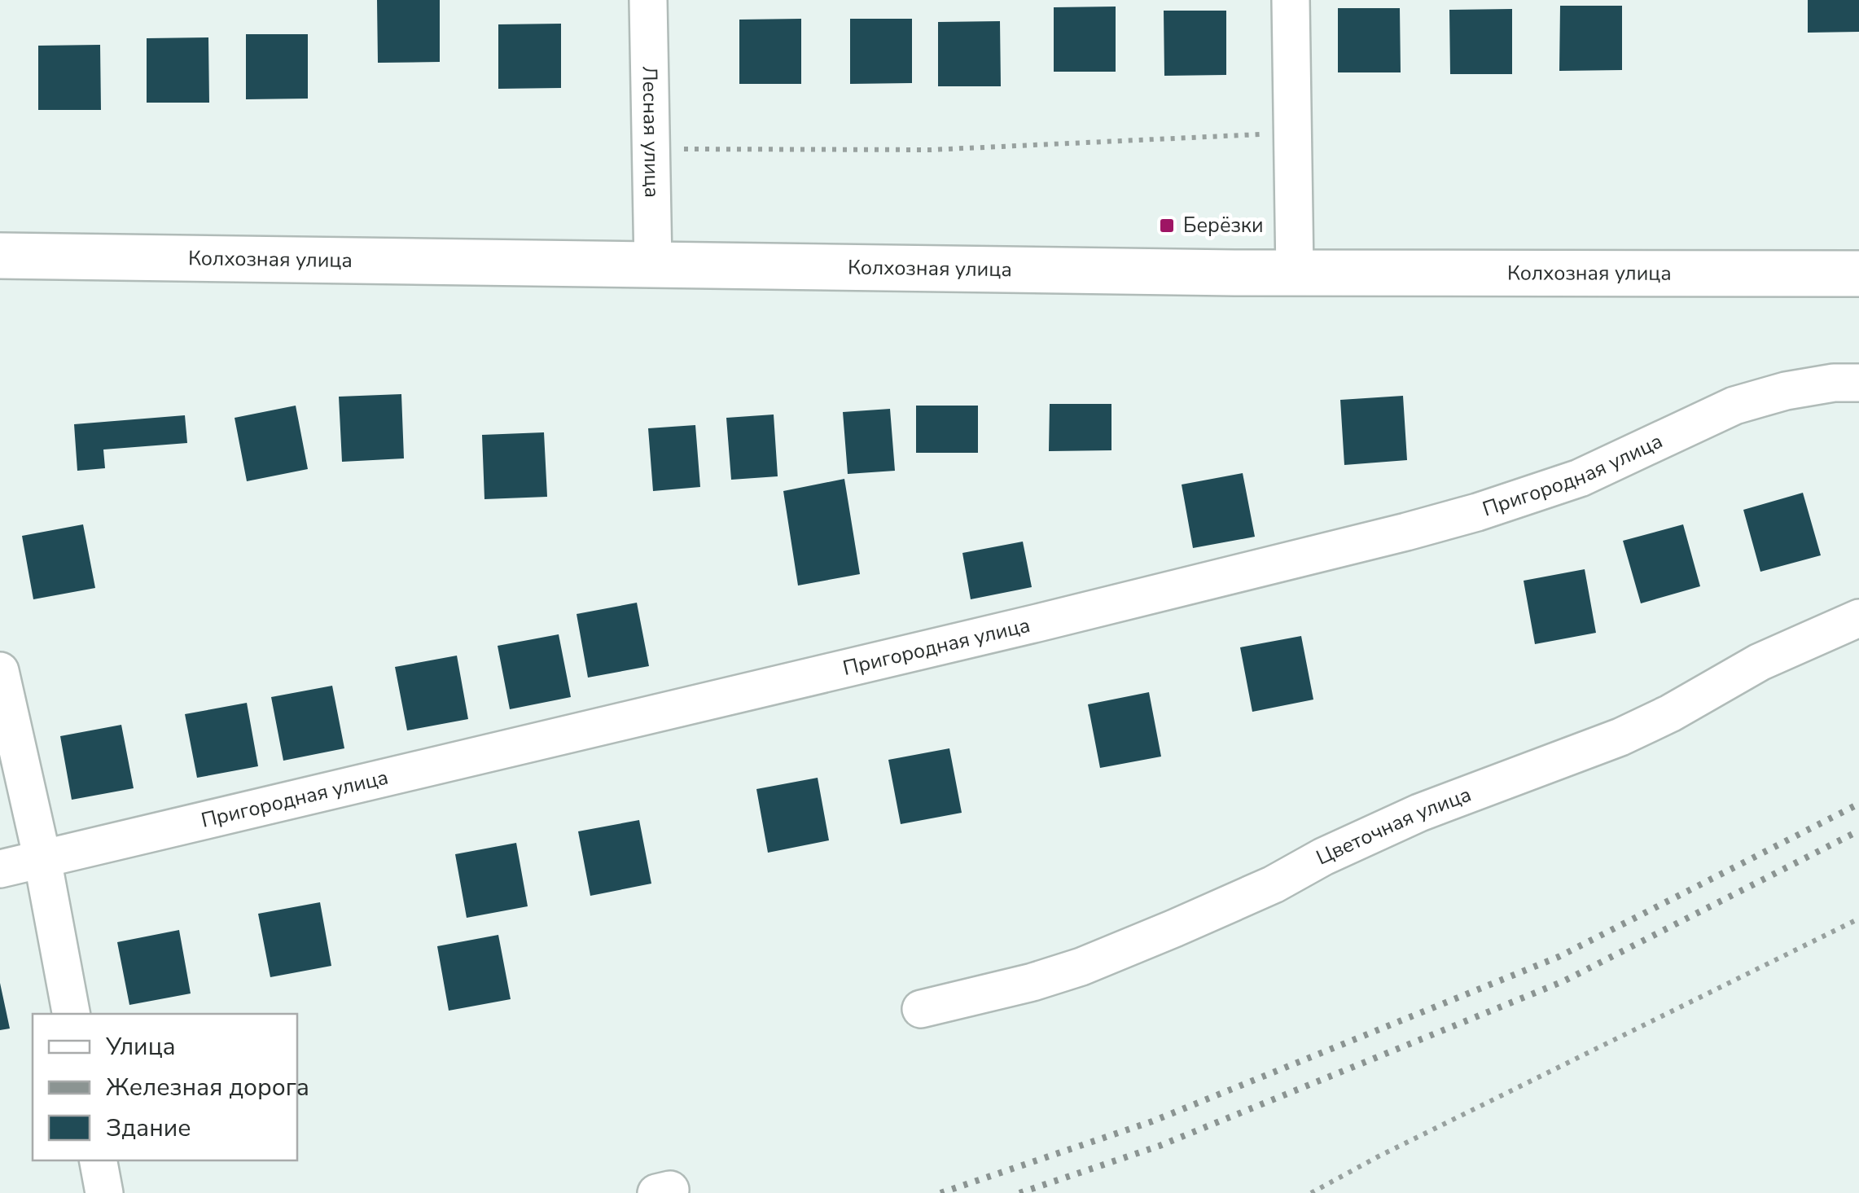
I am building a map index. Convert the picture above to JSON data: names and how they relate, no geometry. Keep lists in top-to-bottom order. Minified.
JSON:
{"streets":{"main road":["Колхозная улица"],"street":["Лесная улица","Пригородная улица","Цветочная улица"]},"crossings":[["Лесная улица","Колхозная улица"]],"places":{"transit":["Берёзки"]},"legend":["Улица","Железная дорога","Здание"]}
